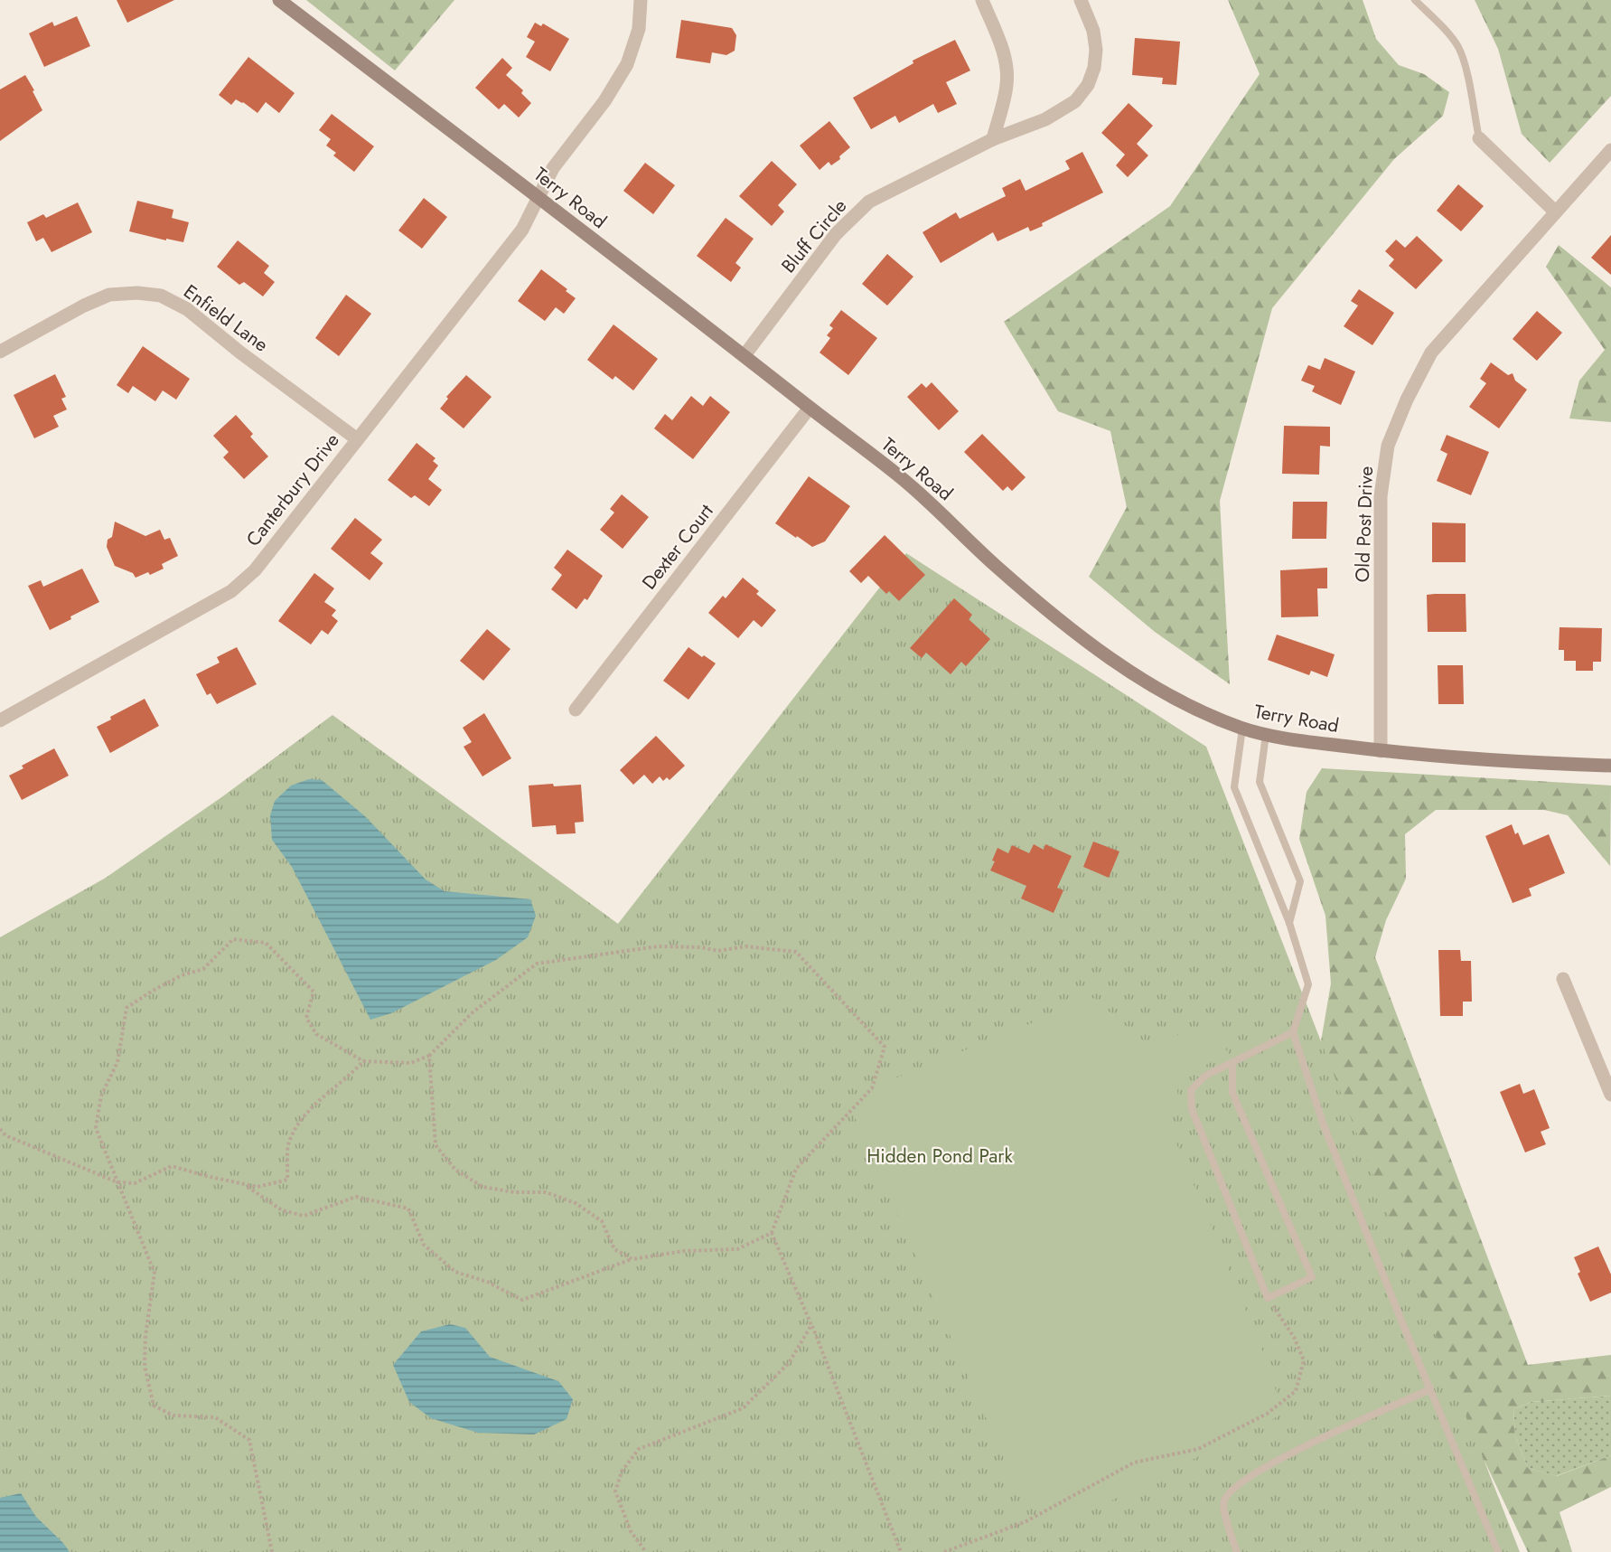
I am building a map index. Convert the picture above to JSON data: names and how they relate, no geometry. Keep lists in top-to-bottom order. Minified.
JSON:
{"streets":{"street":["Terry Road","Bluff Circle","Enfield Lane","Canterbury Drive","Old Post Drive","Dexter Court"]},"crossings":[["Terry Road","Bluff Circle"],["Terry Road","Canterbury Drive"],["Terry Road","Old Post Drive"],["Terry Road","Dexter Court"],["Enfield Lane","Canterbury Drive"]],"parks":["Hidden Pond Park"]}
